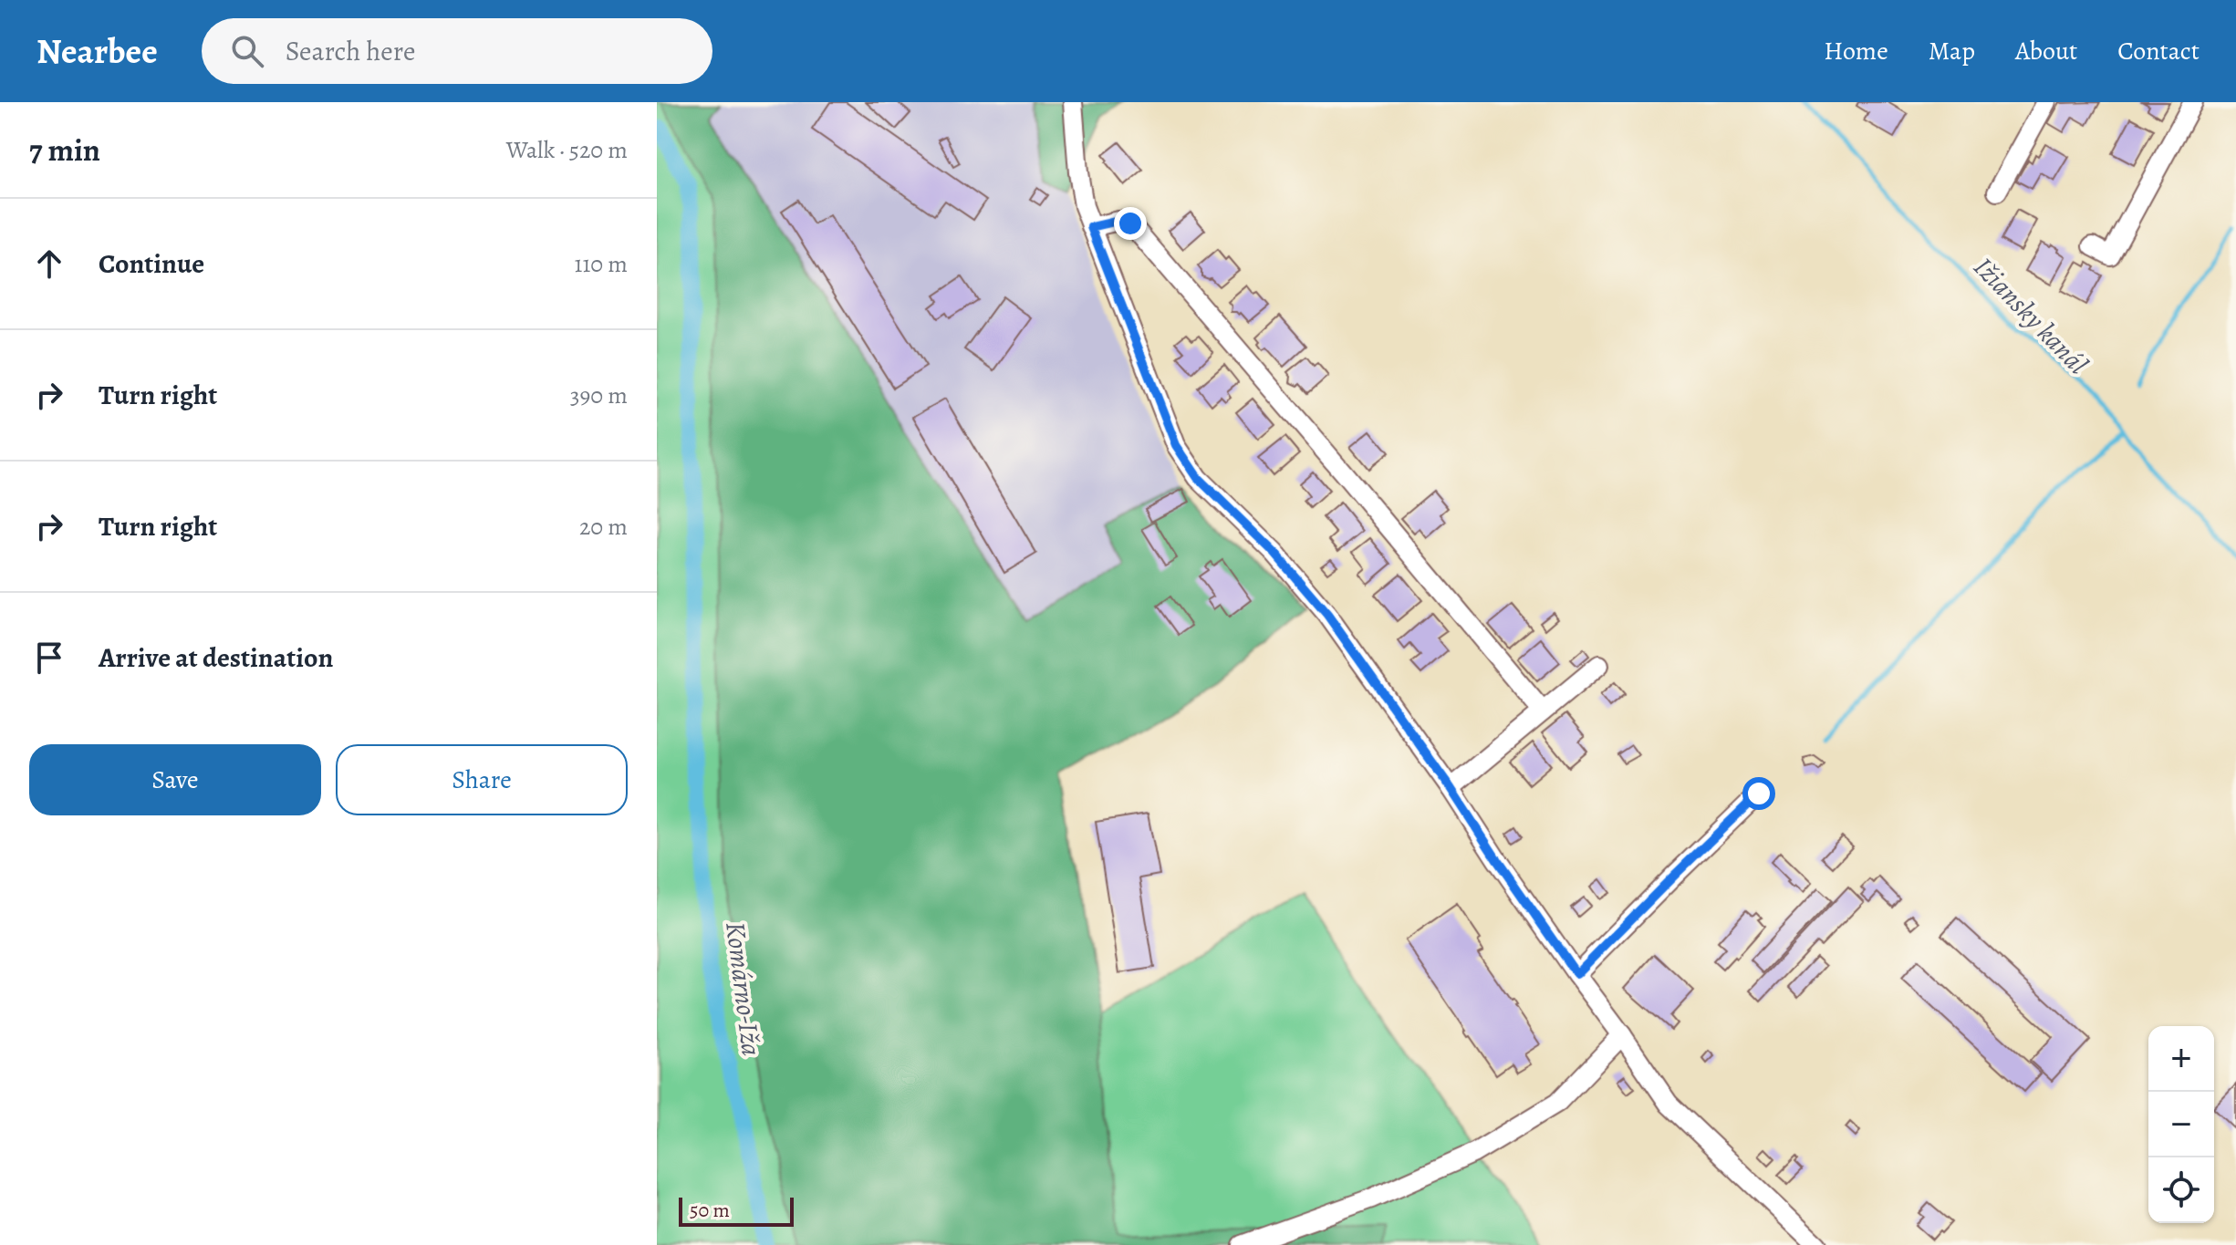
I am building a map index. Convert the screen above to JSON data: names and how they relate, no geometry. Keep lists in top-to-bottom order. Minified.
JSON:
{"water":["Ižiansky kanál","Komárno-Iža"],"scale_bar":"50 m","page":{"header":"Nearbee","search":"Search here","nav":["Home","Map","About","Contact"],"heading":["7 min","Walk · 520 m"],"list":[["Continue","110 m"],["Turn right","390 m"],["Turn right","20 m"],"Arrive at destination"],"buttons":["Save","Share"],"map_buttons":["+","−"],"scale":"50 m"}}
